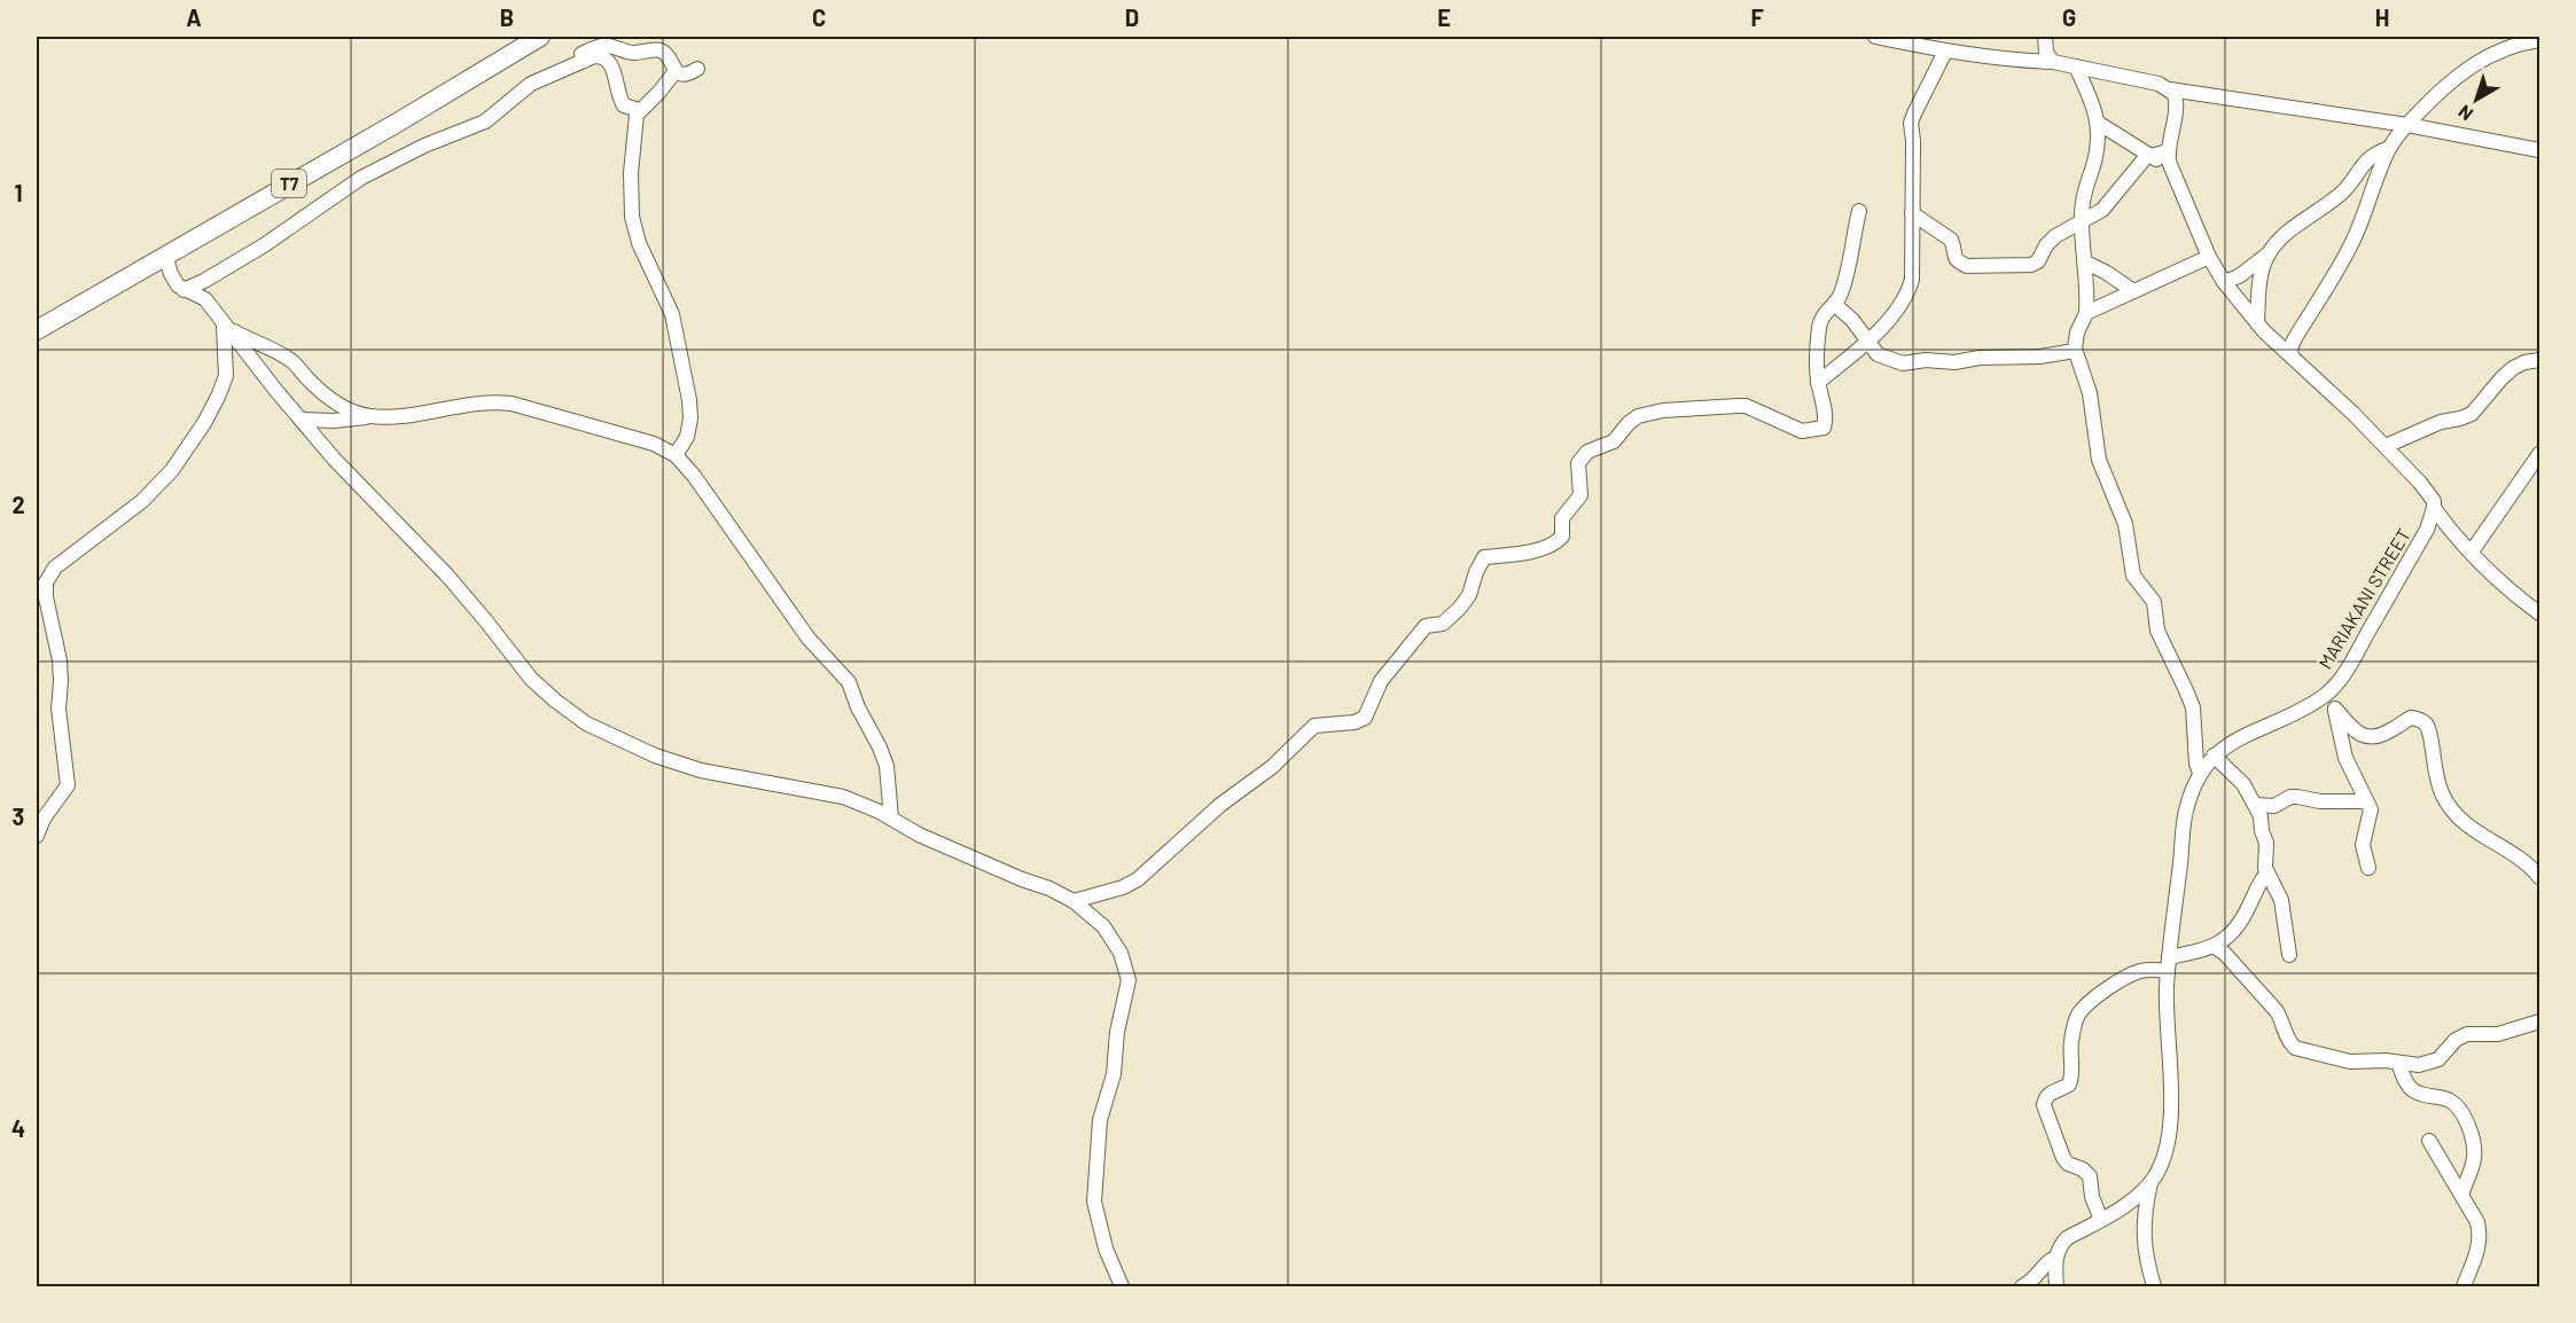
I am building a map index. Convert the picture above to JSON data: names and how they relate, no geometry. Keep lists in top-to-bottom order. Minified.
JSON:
{"streets":{"highway":["T7"],"street":["MARIAKANI STREET"]},"north":"bottom left","grid":{"columns":["A","B","C","D","E","F","G","H"],"rows":["1","2","3","4"]}}
